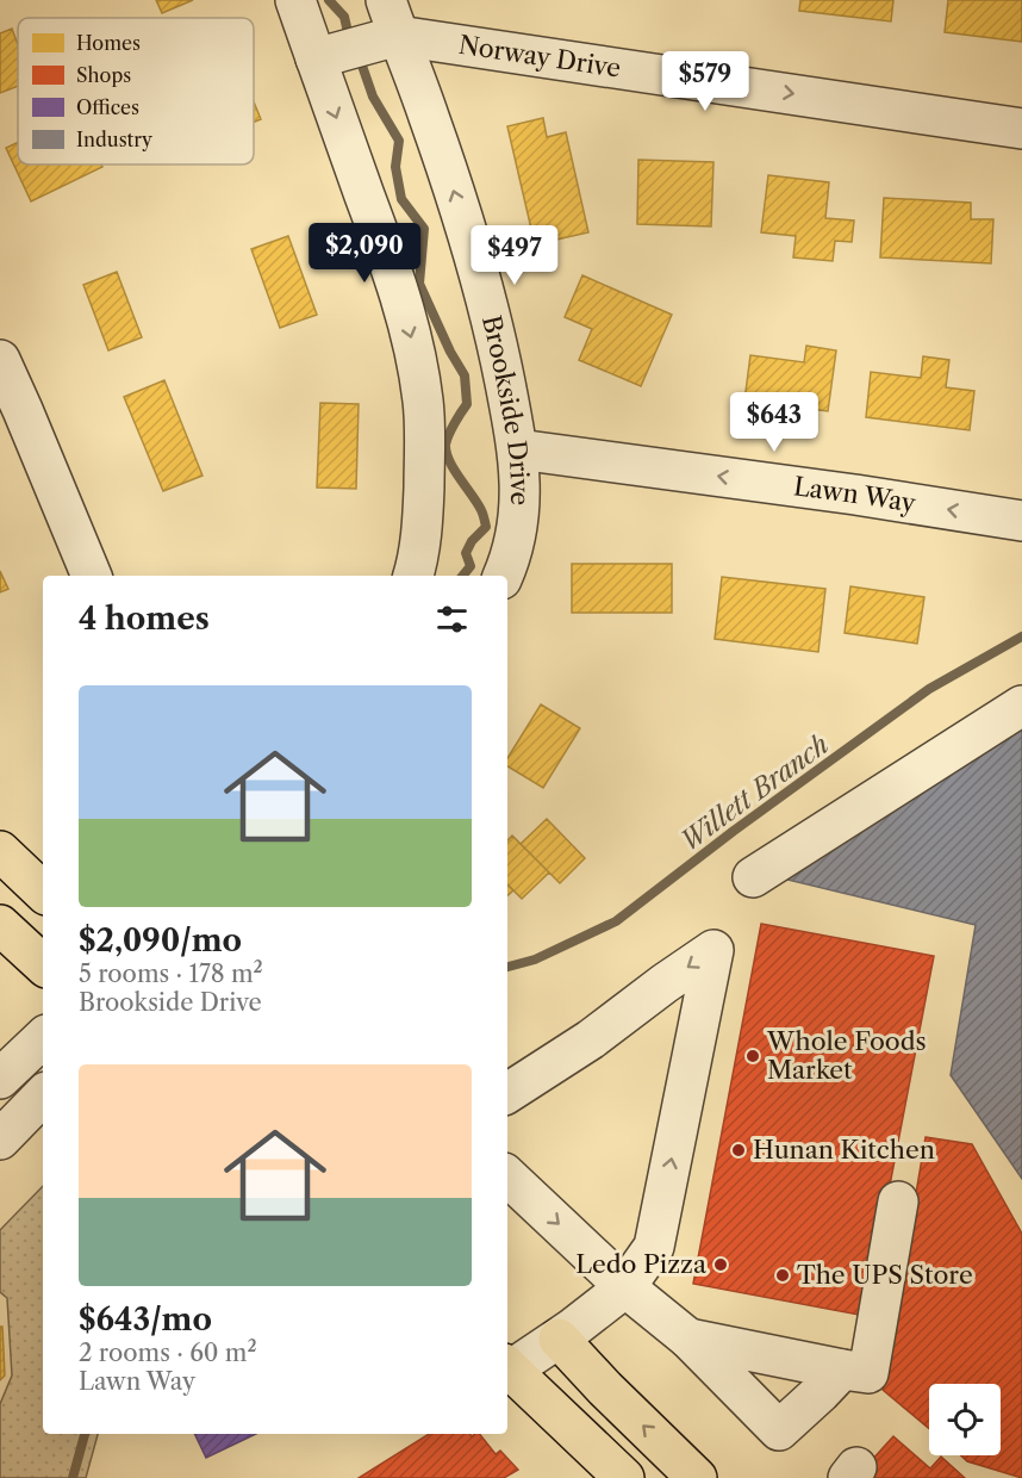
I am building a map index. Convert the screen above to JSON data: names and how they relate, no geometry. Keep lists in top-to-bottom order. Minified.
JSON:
{"streets":{"street":["Norway Drive","Brookside Drive","Lawn Way"]},"crossings":[["Norway Drive","Brookside Drive"],["Brookside Drive","Lawn Way"]],"one_way":["Norway Drive","Lawn Way"],"water":["Willett Branch"],"places":["Whole Foods Market","Hunan Kitchen","Ledo Pizza","The UPS Store"],"legend":["Homes","Shops","Offices","Industry"],"page":{"price":["$579","$2,090","$497","$643"],"heading":"4 homes","list":[{"name":"$2,090/mo","note":"5 rooms · 178 m² · Brookside Drive"},{"name":"$643/mo","note":"2 rooms · 60 m² · Lawn Way"}]}}
